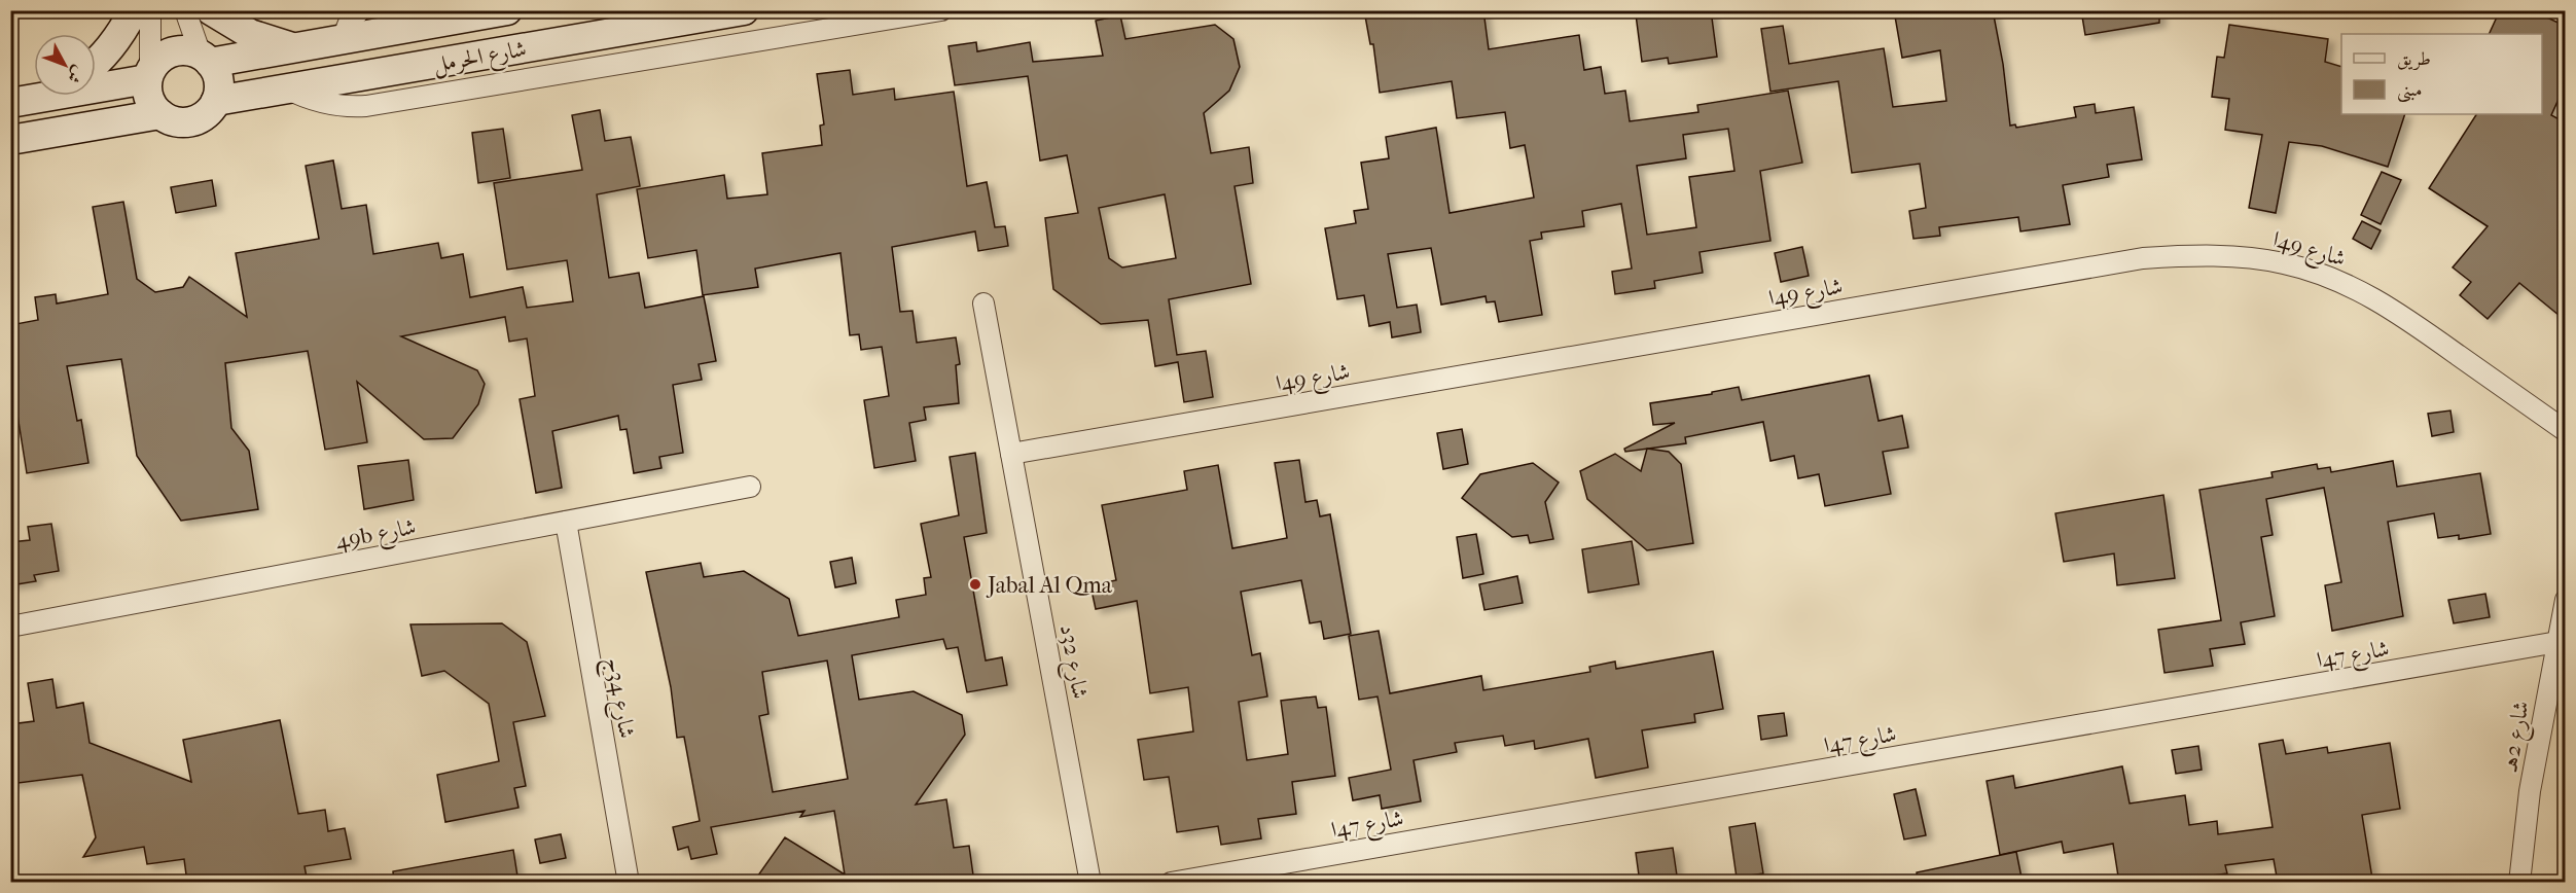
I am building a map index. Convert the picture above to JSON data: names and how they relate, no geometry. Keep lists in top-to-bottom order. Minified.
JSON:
{"streets":{"street":["شارع الحرمل","شارع 49ا","49b شارع","شارع 47ا","شارع 32د","شارع 34ج","شارع 2هـ"]},"crossings":[["شارع 49ا","شارع 32د"],["49b شارع","شارع 34ج"],["شارع 47ا","شارع 2هـ"]],"places":["Jabal Al Qma"],"legend":["طريق","مبنى"],"north":"bottom right"}
